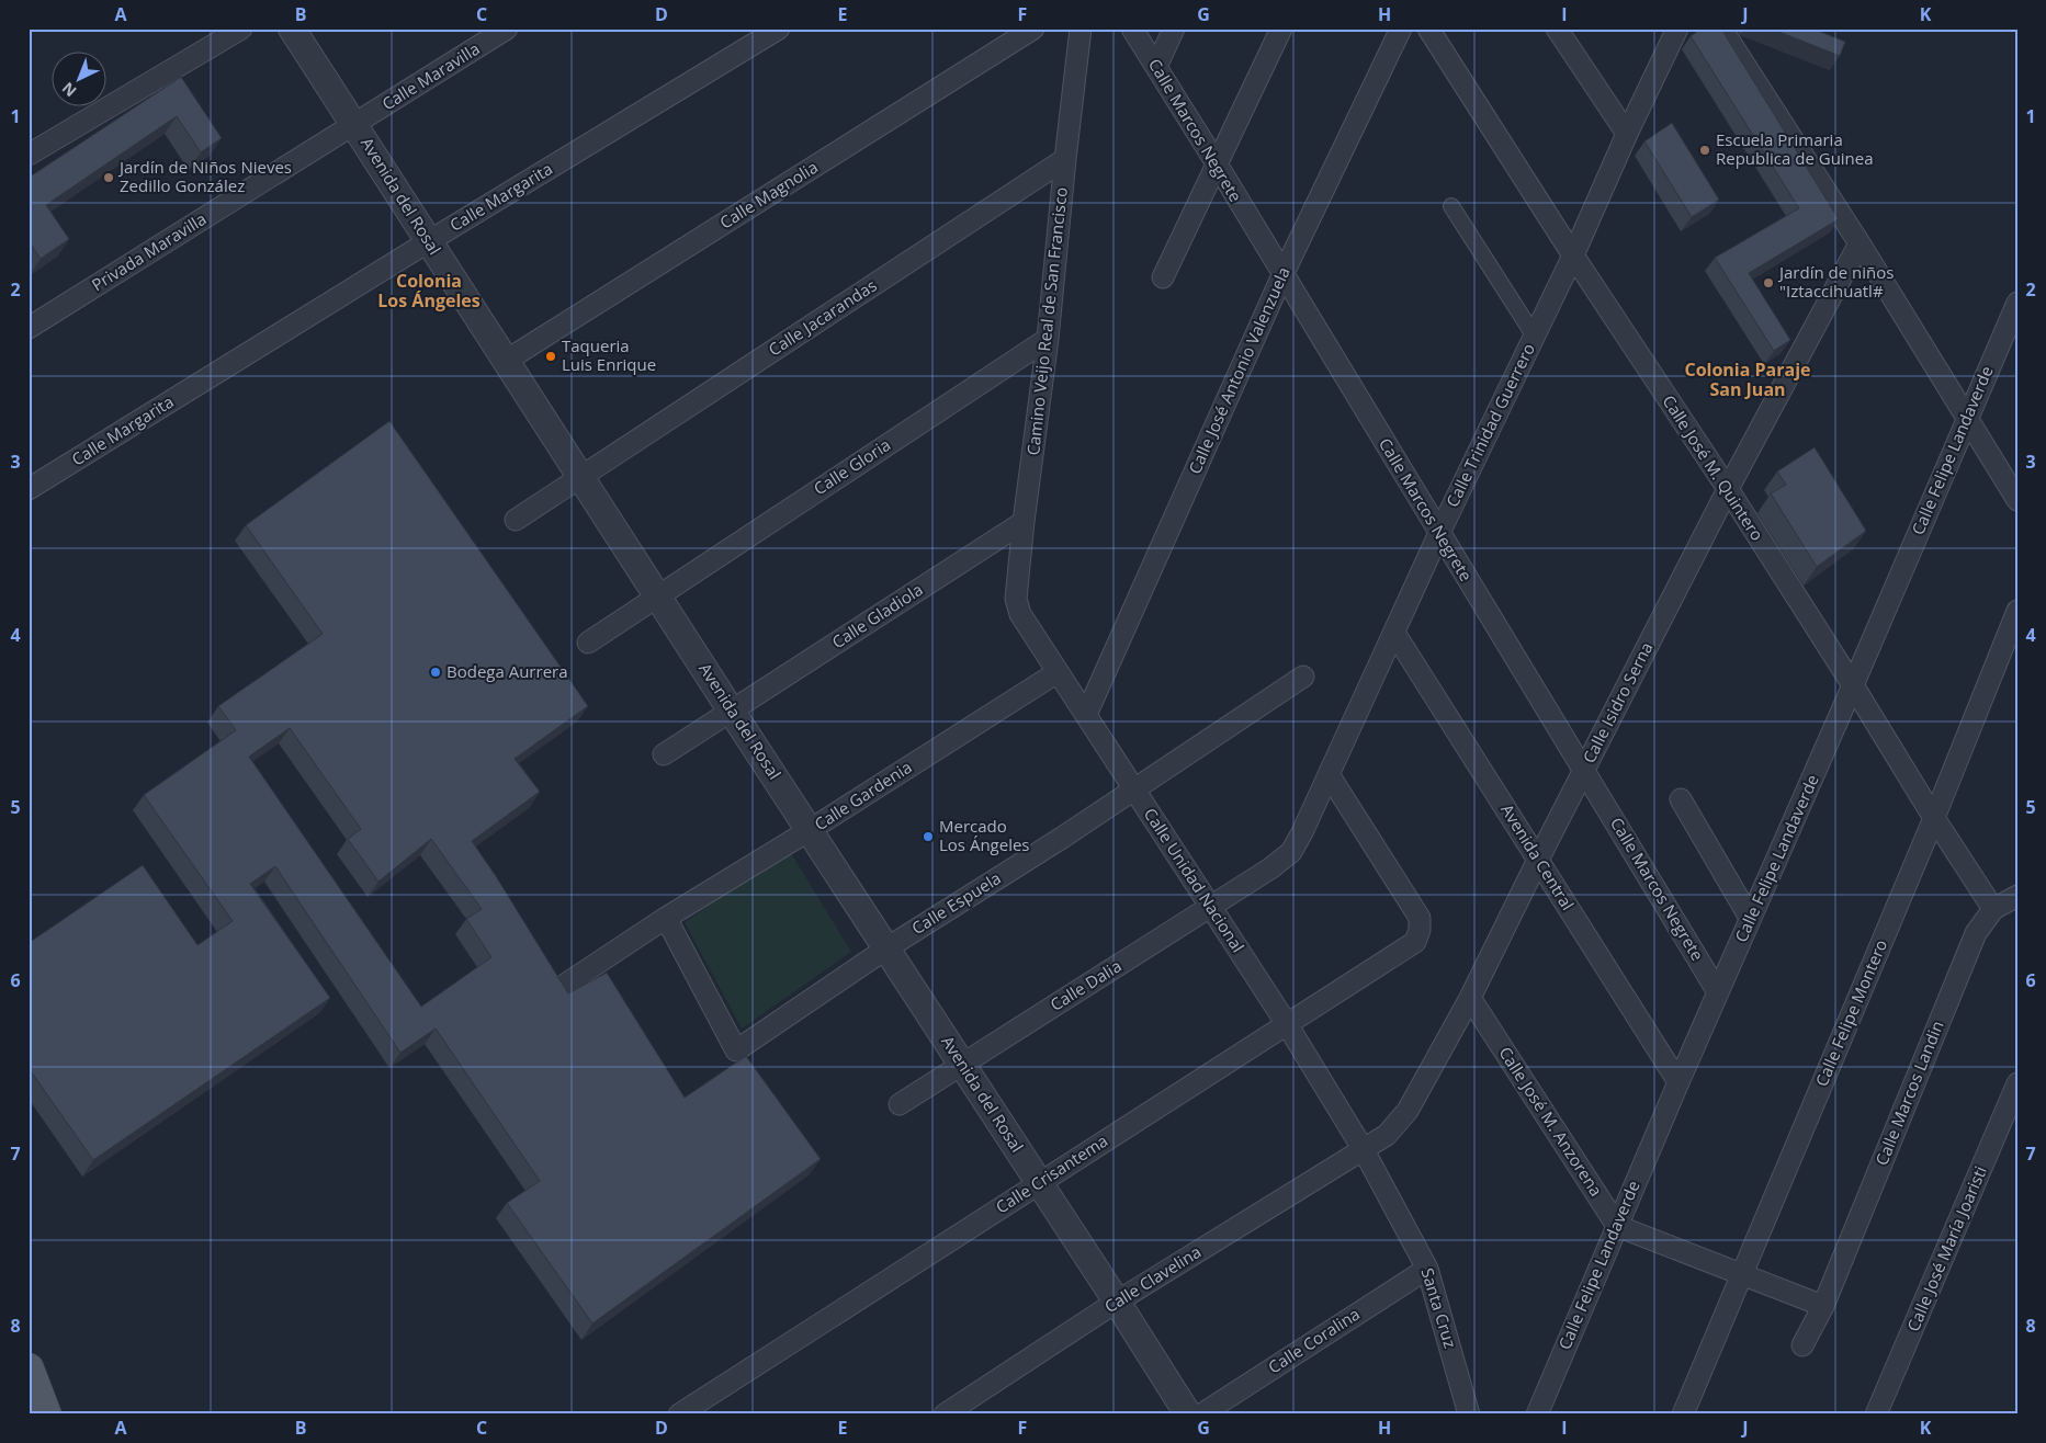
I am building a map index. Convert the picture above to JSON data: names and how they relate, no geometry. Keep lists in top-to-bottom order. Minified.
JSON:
{"streets":{"street":["Calle Maravilla","Calle Marcos Negrete","Calle Magnolia","Avenida del Rosal","Calle Margarita","Privada Maravilla","Calle Jacarandas","Camino Veijo Real de San Francisco","Calle José Antonio Valenzuela","Calle Trinidad Guerrero","Calle Felipe Landaverde","Calle Gloria","Calle José M. Quintero","Calle Gladiola","Calle Isidro Serna","Calle Gardenia","Avenida Central","Calle Unidad Nacional","Calle Espuela","Calle Dalia","Calle Felipe Montero","Calle Marcos Landin","Calle José M. Anzorena","Calle Crisantema","Calle José María Joaristi","Calle Clavelina","Santa Cruz","Calle Coralina"]},"crossings":[["Calle Maravilla","Avenida del Rosal"],["Calle Maravilla","Privada Maravilla"],["Calle Marcos Negrete","Calle José Antonio Valenzuela"],["Calle Marcos Negrete","Calle Trinidad Guerrero"],["Calle Marcos Negrete","Calle Felipe Landaverde"],["Calle Marcos Negrete","Calle Isidro Serna"],["Calle Magnolia","Avenida del Rosal"],["Avenida del Rosal","Calle Margarita"],["Avenida del Rosal","Privada Maravilla"],["Avenida del Rosal","Calle Jacarandas"],["Avenida del Rosal","Calle Gloria"],["Avenida del Rosal","Calle Gladiola"],["Avenida del Rosal","Calle Gardenia"],["Avenida del Rosal","Calle Espuela"],["Avenida del Rosal","Calle Dalia"],["Avenida del Rosal","Calle Crisantema"],["Avenida del Rosal","Calle Clavelina"],["Calle Jacarandas","Camino Veijo Real de San Francisco"],["Camino Veijo Real de San Francisco","Calle Gloria"],["Camino Veijo Real de San Francisco","Calle Gladiola"],["Camino Veijo Real de San Francisco","Calle Unidad Nacional"],["Calle José Antonio Valenzuela","Calle Unidad Nacional"],["Calle Trinidad Guerrero","Calle José M. Quintero"],["Calle Trinidad Guerrero","Avenida Central"],["Calle Trinidad Guerrero","Calle Unidad Nacional"],["Calle Trinidad Guerrero","Calle Dalia"],["Calle Trinidad Guerrero","Calle Crisantema"],["Calle Felipe Landaverde","Calle José M. Quintero"],["Calle Felipe Landaverde","Avenida Central"],["Calle Felipe Landaverde","Calle José M. Anzorena"],["Calle José M. Quintero","Calle Isidro Serna"],["Calle José M. Quintero","Calle Felipe Montero"],["Calle José M. Quintero","Calle Marcos Landin"],["Calle Isidro Serna","Avenida Central"],["Calle Isidro Serna","Calle Unidad Nacional"],["Calle Isidro Serna","Calle José M. Anzorena"],["Calle Isidro Serna","Calle Clavelina"],["Calle Isidro Serna","Santa Cruz"],["Calle Gardenia","Calle Unidad Nacional"],["Calle Gardenia","Calle Espuela"],["Calle Unidad Nacional","Calle Espuela"],["Calle Unidad Nacional","Calle Dalia"],["Calle Unidad Nacional","Calle Crisantema"],["Calle Unidad Nacional","Calle Clavelina"],["Calle Unidad Nacional","Santa Cruz"],["Calle Clavelina","Santa Cruz"],["Santa Cruz","Calle Coralina"]],"districts":["Colonia Los Ángeles","Colonia Paraje San Juan"],"places":["Escuela Primaria Republica de Guinea","Jardín de Niños Nieves Zedillo González","Jardín de niños \"Iztaccihuatl#","Taqueria Luis Enrique","Bodega Aurrera","Mercado Los Ángeles"],"north":"bottom left","grid":{"columns":["A","B","C","D","E","F","G","H","I","J","K"],"rows":["1","2","3","4","5","6","7","8"]}}
